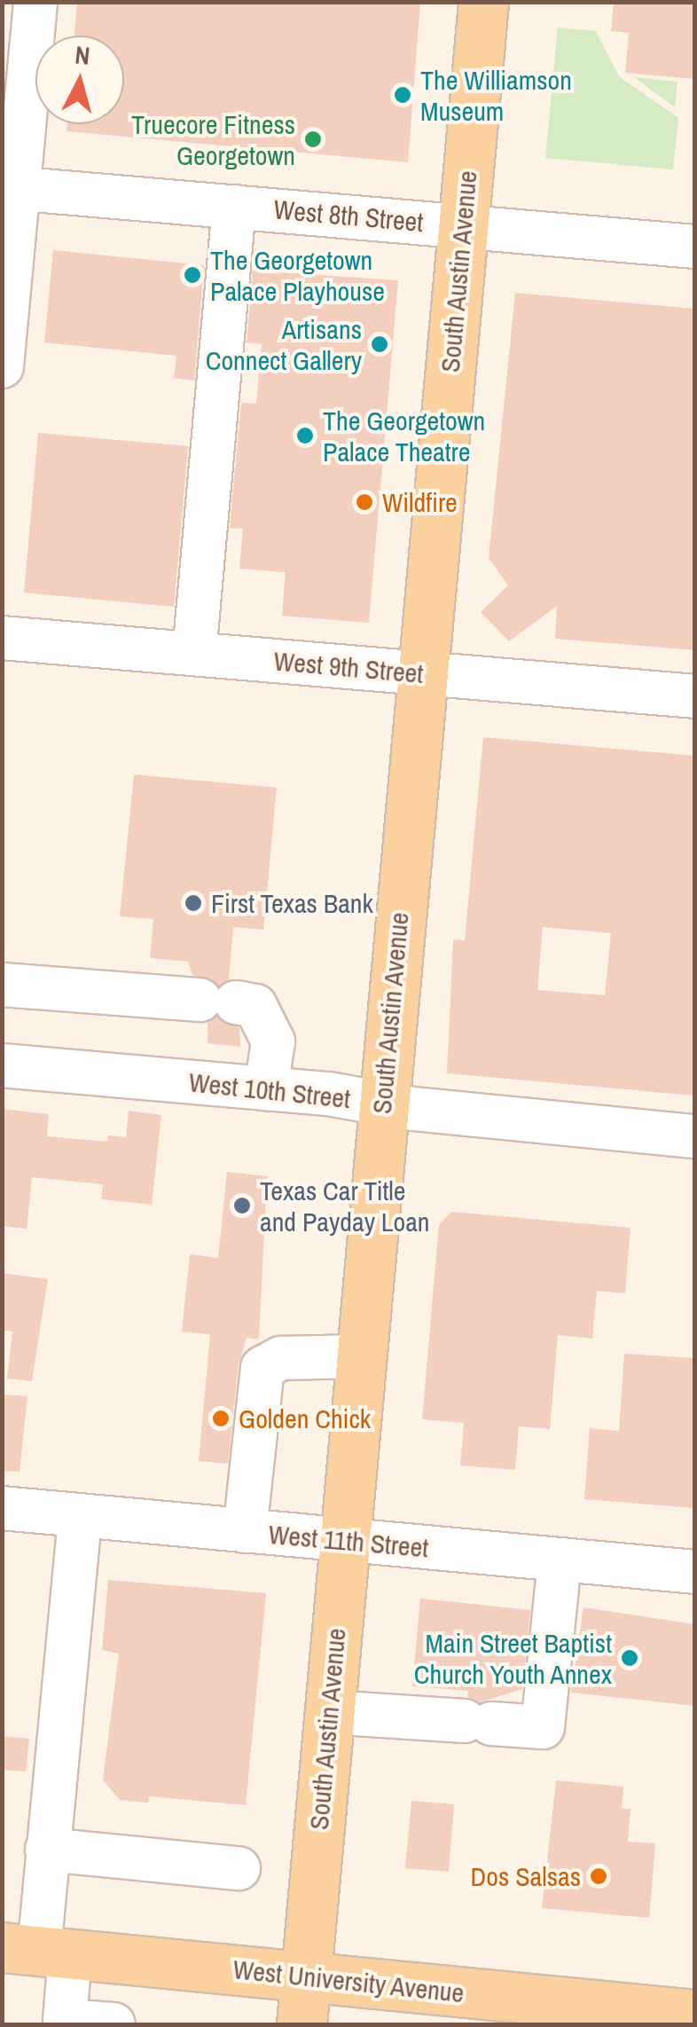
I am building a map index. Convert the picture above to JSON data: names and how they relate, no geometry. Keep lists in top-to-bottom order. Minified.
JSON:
{"streets":{"main road":["South Austin Avenue","West University Avenue"],"street":["West 8th Street","West 9th Street","West 10th Street","West 11th Street"]},"crossings":[["West 8th Street","South Austin Avenue"],["South Austin Avenue","West 9th Street"],["South Austin Avenue","West 10th Street"],["South Austin Avenue","West 11th Street"],["South Austin Avenue","West University Avenue"]],"places":["The Williamson Museum","Truecore Fitness Georgetown","The Georgetown Palace Playhouse","Artisans Connect Gallery","The Georgetown Palace Theatre","Wildfire","First Texas Bank","Texas Car Title and Payday Loan","Golden Chick","Main Street Baptist Church Youth Annex","Dos Salsas"],"north":"top"}
